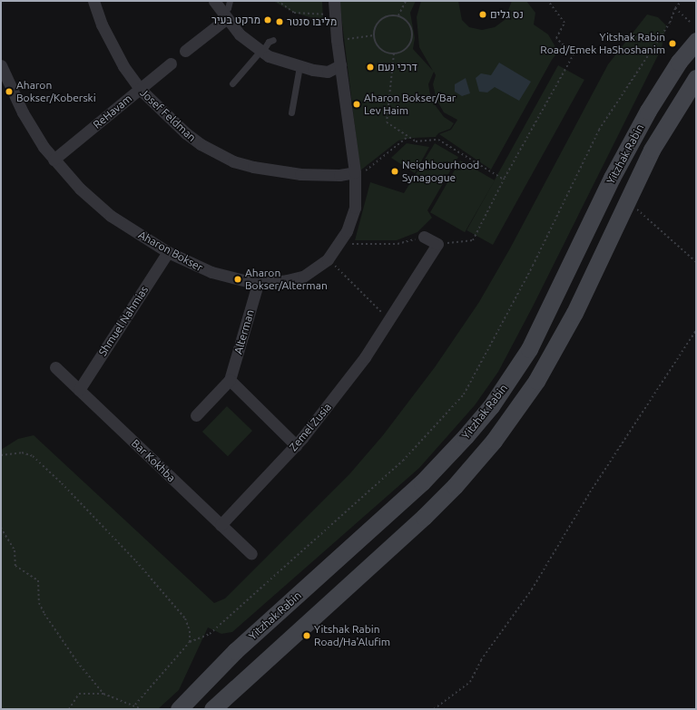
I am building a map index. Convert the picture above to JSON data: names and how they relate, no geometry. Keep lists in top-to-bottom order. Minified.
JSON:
{"streets":{"main road":["Yitzhak Rabin"],"street":["ReHavam","Josef Feldman","Aharon Bokser","Shmuel Nahmias","Alterman","Zemel Zusia","Bar Kokhba"]},"crossings":[["ReHavam","Josef Feldman"],["ReHavam","Aharon Bokser"],["Josef Feldman","Aharon Bokser"],["Aharon Bokser","Shmuel Nahmias"],["Aharon Bokser","Alterman"],["Shmuel Nahmias","Bar Kokhba"],["Zemel Zusia","Bar Kokhba"]],"places":["נס גלים","מרקט בעיר","מליבו סנטר","Yitshak Rabin Road/Emek HaShoshanim","דרכי נעם","Aharon Bokser/Koberski","Aharon Bokser/Bar Lev Haim","Neighbourhood Synagogue","Aharon Bokser/Alterman","Yitshak Rabin Road/Ha'Alufim"]}
